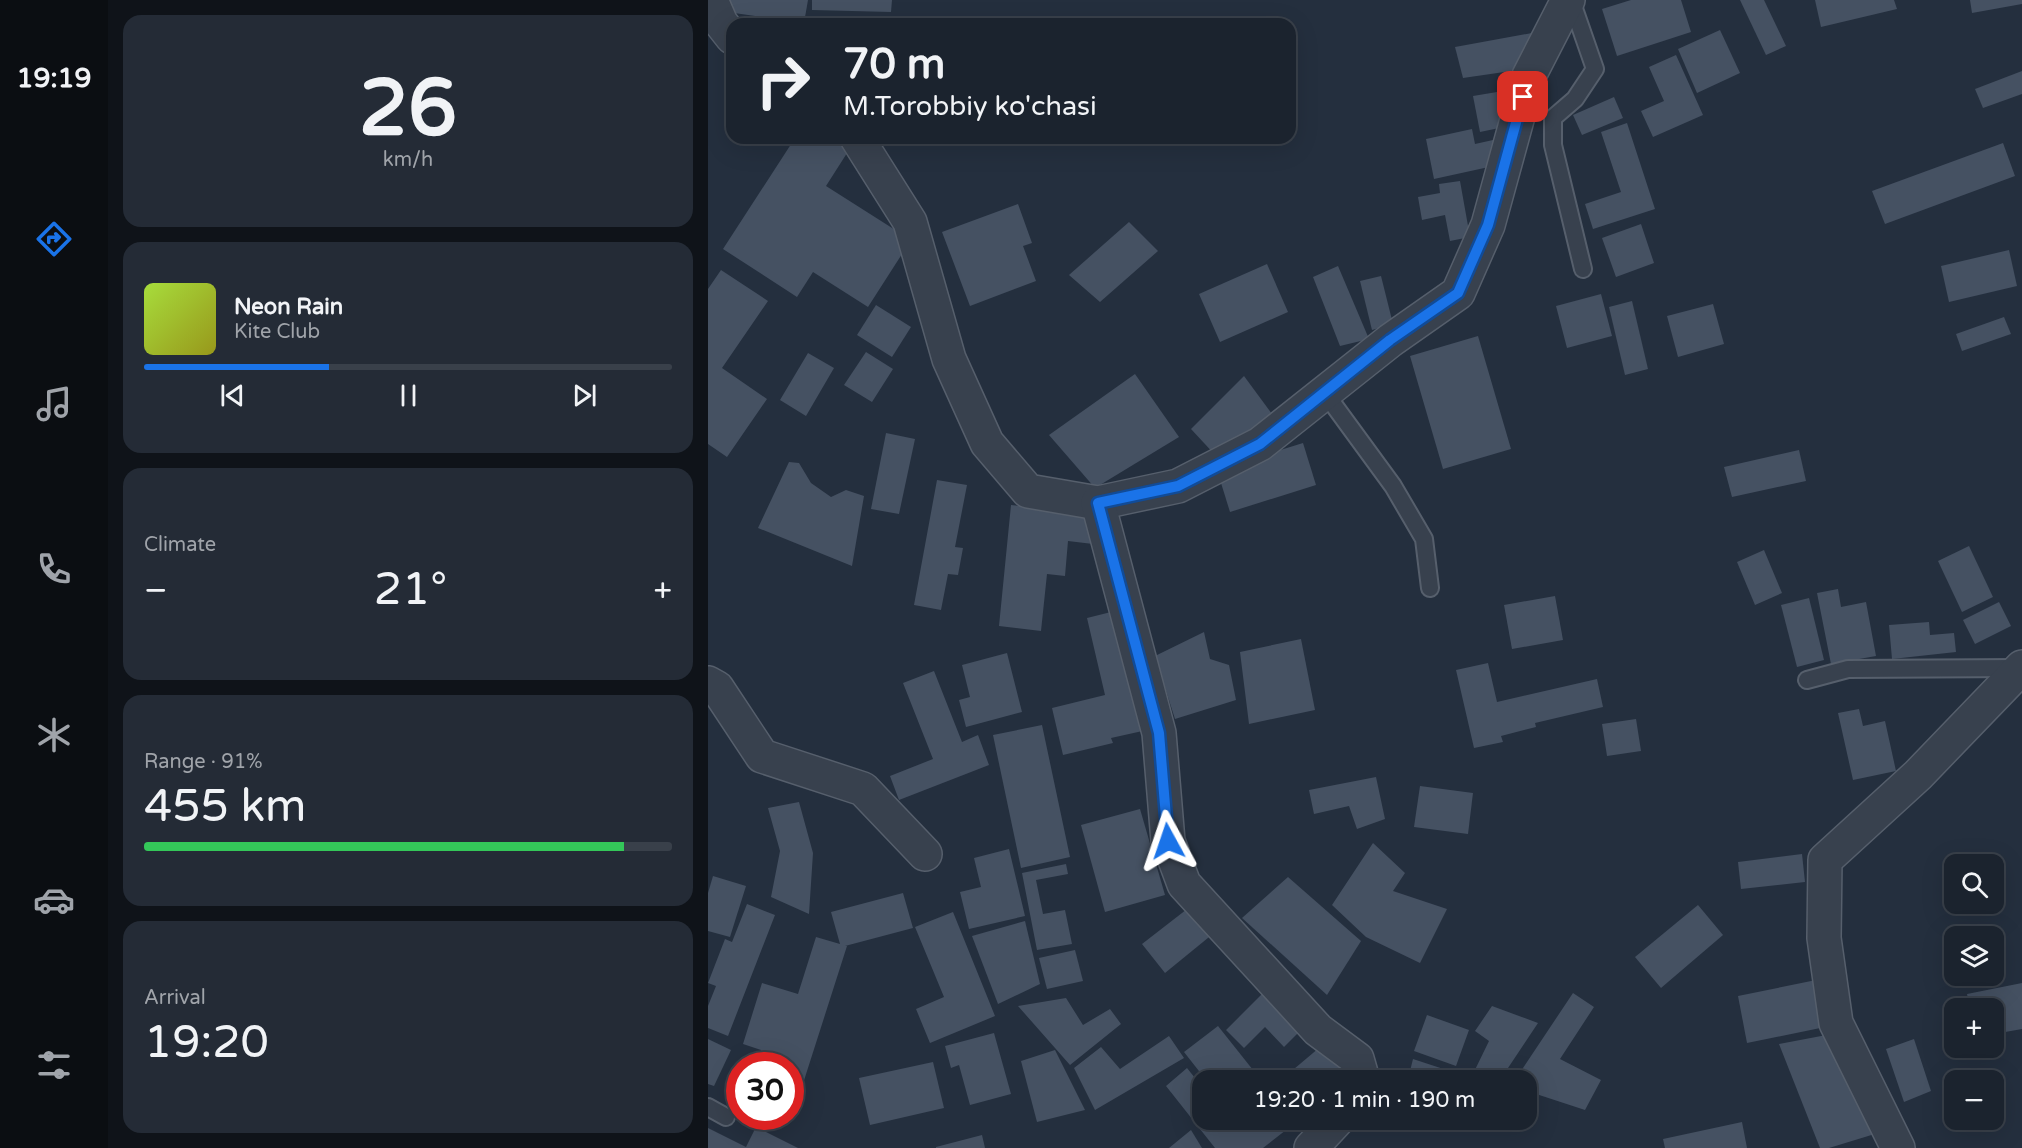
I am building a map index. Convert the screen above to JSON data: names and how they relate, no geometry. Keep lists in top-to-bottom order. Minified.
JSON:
{"page":{"tabs":"19:19","tile":[["26","km/h"],"Climate",["Range · 91%","455 km"],["Arrival","19:20"]],"turn":["70 m","M.Torobbiy ko'chasi"],"song":["Neon Rain","Kite Club"],"heat":["−","21°","+"],"map_buttons":["+","−"],"limit":"30","trip":"19:20 · 1 min · 190 m"}}
